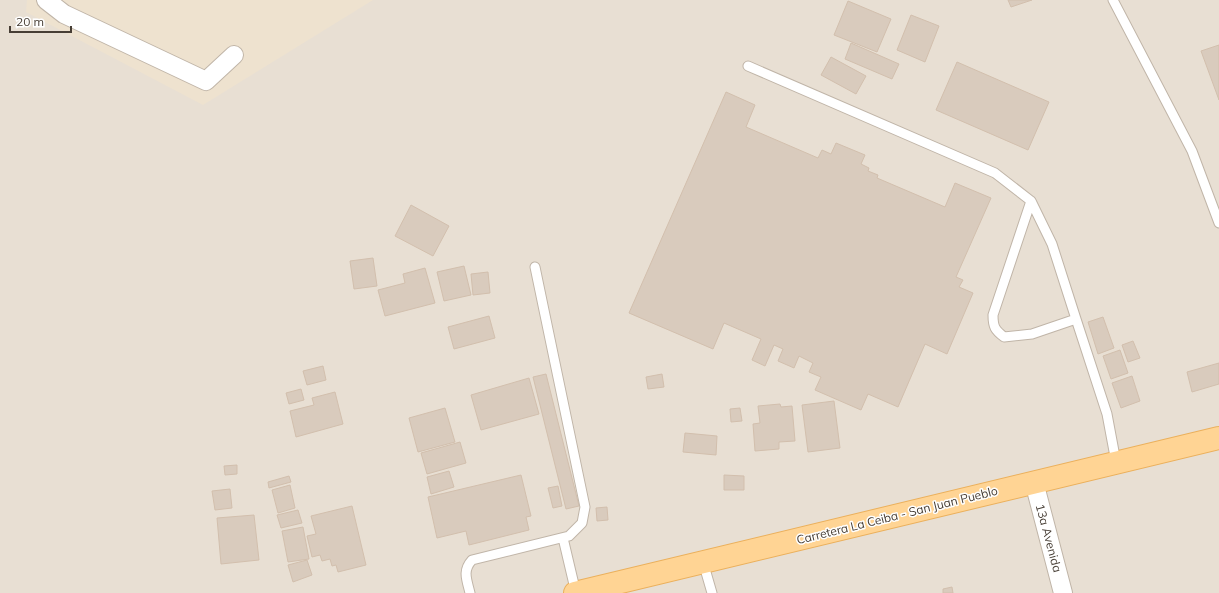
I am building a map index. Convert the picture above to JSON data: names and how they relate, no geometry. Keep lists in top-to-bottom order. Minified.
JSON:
{"streets":{"main road":["Carretera La Ceiba - San Juan Pueblo"],"street":["13a Avenida"]},"crossings":[["Carretera La Ceiba - San Juan Pueblo","13a Avenida"]],"scale_bar":"20 m"}
